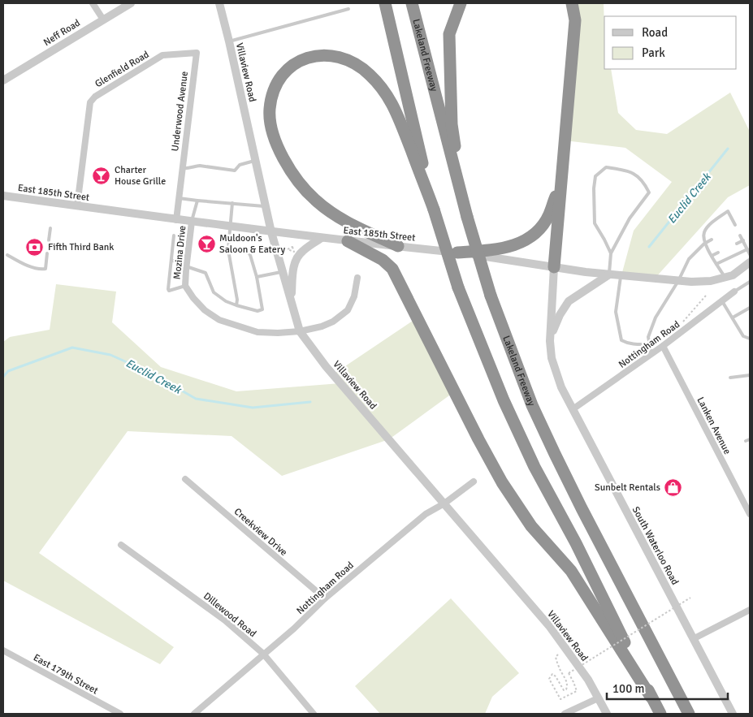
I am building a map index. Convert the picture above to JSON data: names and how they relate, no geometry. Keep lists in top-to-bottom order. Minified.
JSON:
{"streets":{"highway":["Lakeland Freeway"],"street":["Neff Road","Glenfield Road","Villaview Road","Underwood Avenue","East 185th Street","Mozina Drive","Nottingham Road","Lanken Avenue","Creekview Drive","South Waterloo Road","Dillewood Road","East 179th Street"]},"crossings":[["Glenfield Road","Underwood Avenue"],["Glenfield Road","East 185th Street"],["Villaview Road","East 185th Street"],["Villaview Road","Mozina Drive"],["Villaview Road","Nottingham Road"],["Underwood Avenue","East 185th Street"],["East 185th Street","Mozina Drive"],["East 185th Street","South Waterloo Road"],["Nottingham Road","Lanken Avenue"],["Nottingham Road","Creekview Drive"],["Nottingham Road","South Waterloo Road"],["Nottingham Road","Dillewood Road"]],"water":["Euclid Creek"],"places":{"bar":["Charter House Grille","Muldoon's Saloon & Eatery"],"bank":["Fifth Third Bank"],"shop":["Sunbelt Rentals"]},"legend":["Road","Park"],"scale_bar":"100 m"}
